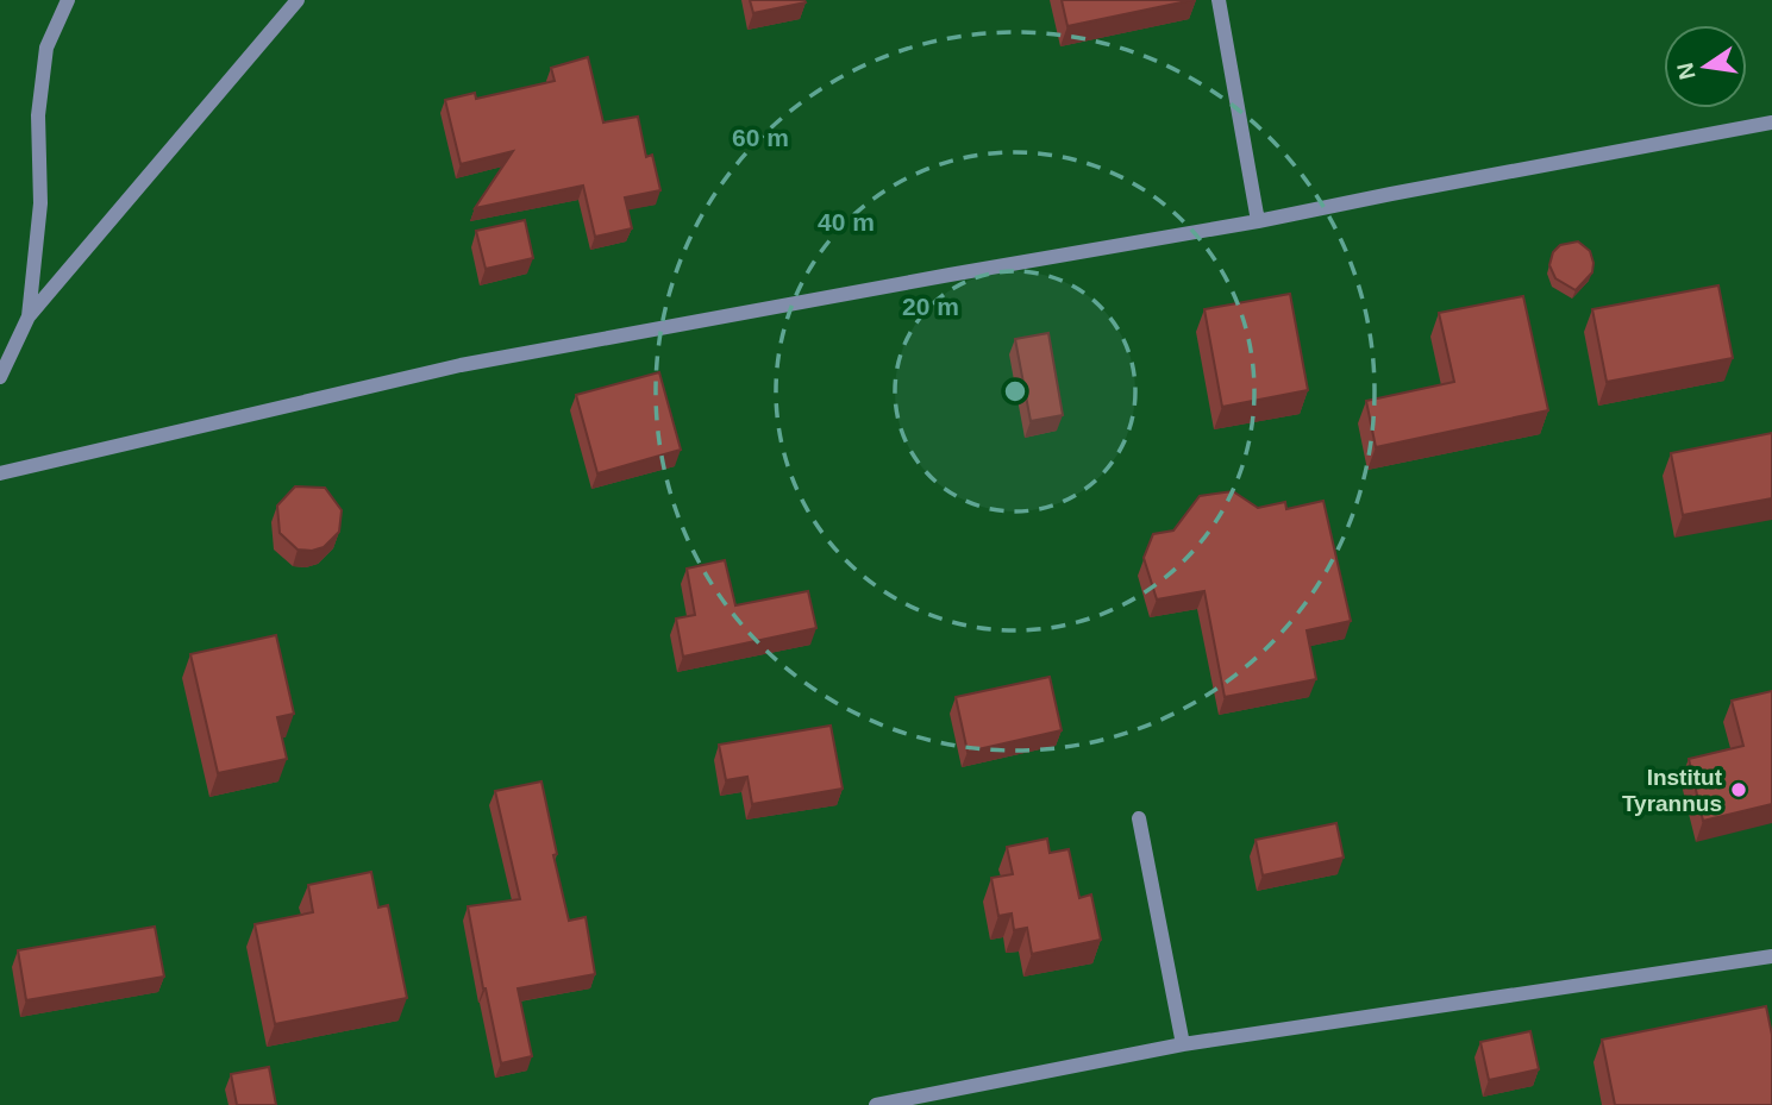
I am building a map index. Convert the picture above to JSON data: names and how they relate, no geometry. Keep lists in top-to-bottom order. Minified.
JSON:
{"places":["Institut Tyrannus"],"north":"left","rings":["60 m","40 m","20 m"]}
